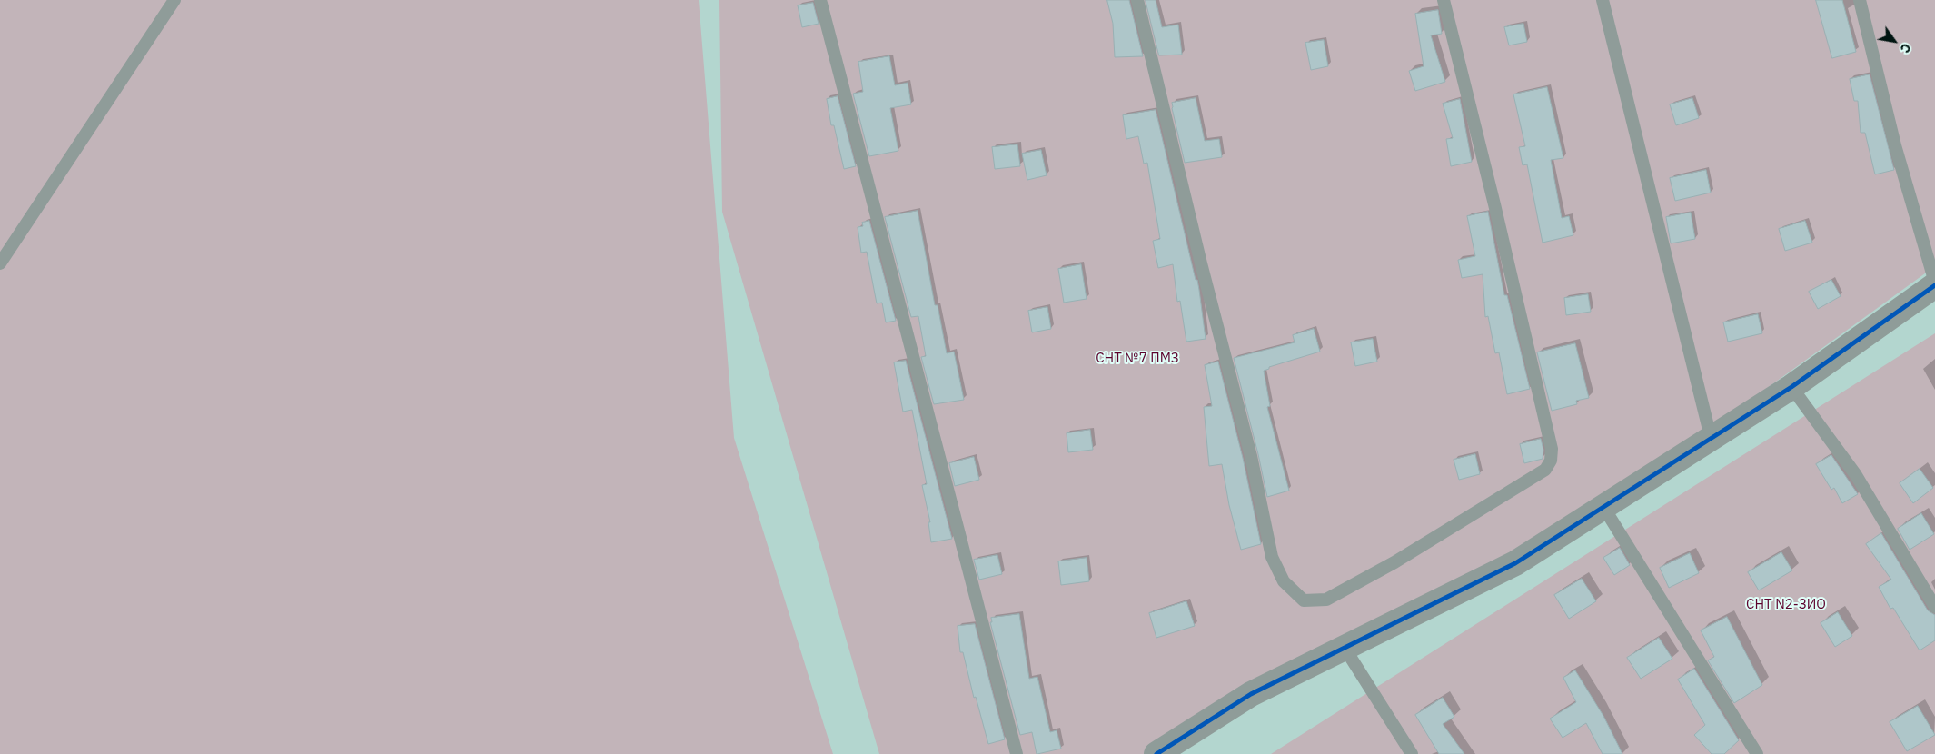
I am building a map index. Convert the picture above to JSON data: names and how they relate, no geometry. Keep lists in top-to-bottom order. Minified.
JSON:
{"parks":["СНТ №7 ПМЗ","СНТ N2-ЗИО"],"north":"bottom right"}
